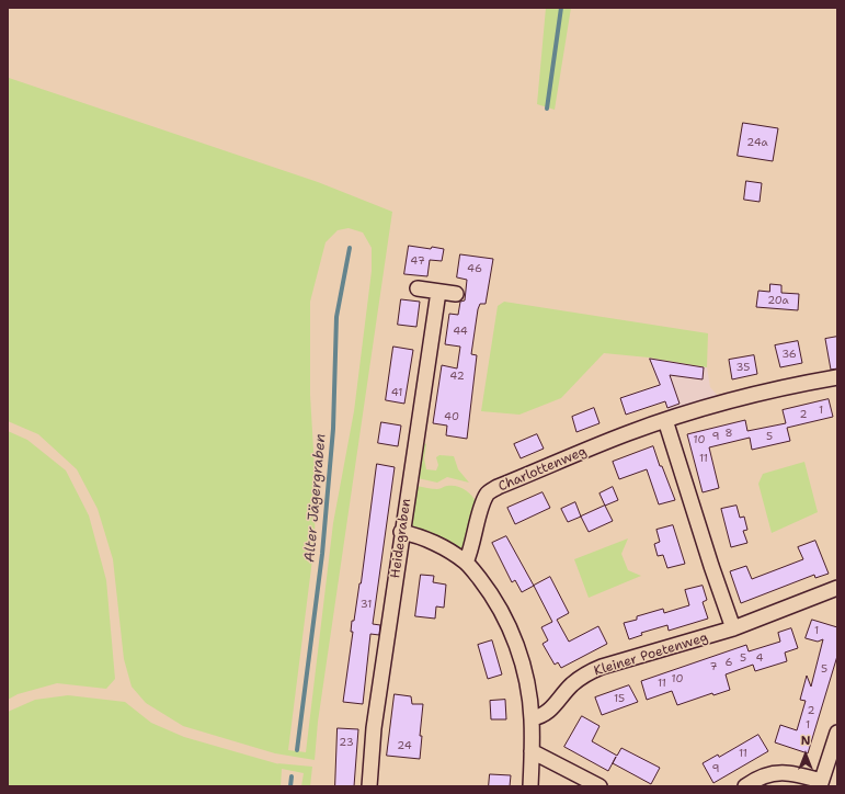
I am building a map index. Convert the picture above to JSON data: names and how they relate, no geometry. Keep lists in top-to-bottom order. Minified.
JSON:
{"streets":{"street":["Charlottenweg","Heidegraben","Kleiner Poetenweg"]},"water":["Alter Jägergraben"],"house_numbers":["24a","47","46","20a","44","36","35","42","41","1","2","40","8","9","5","10","11","31","1","5","4","6","7","5","10","11","15","2","1","23","24","11","9"],"north":"top"}
